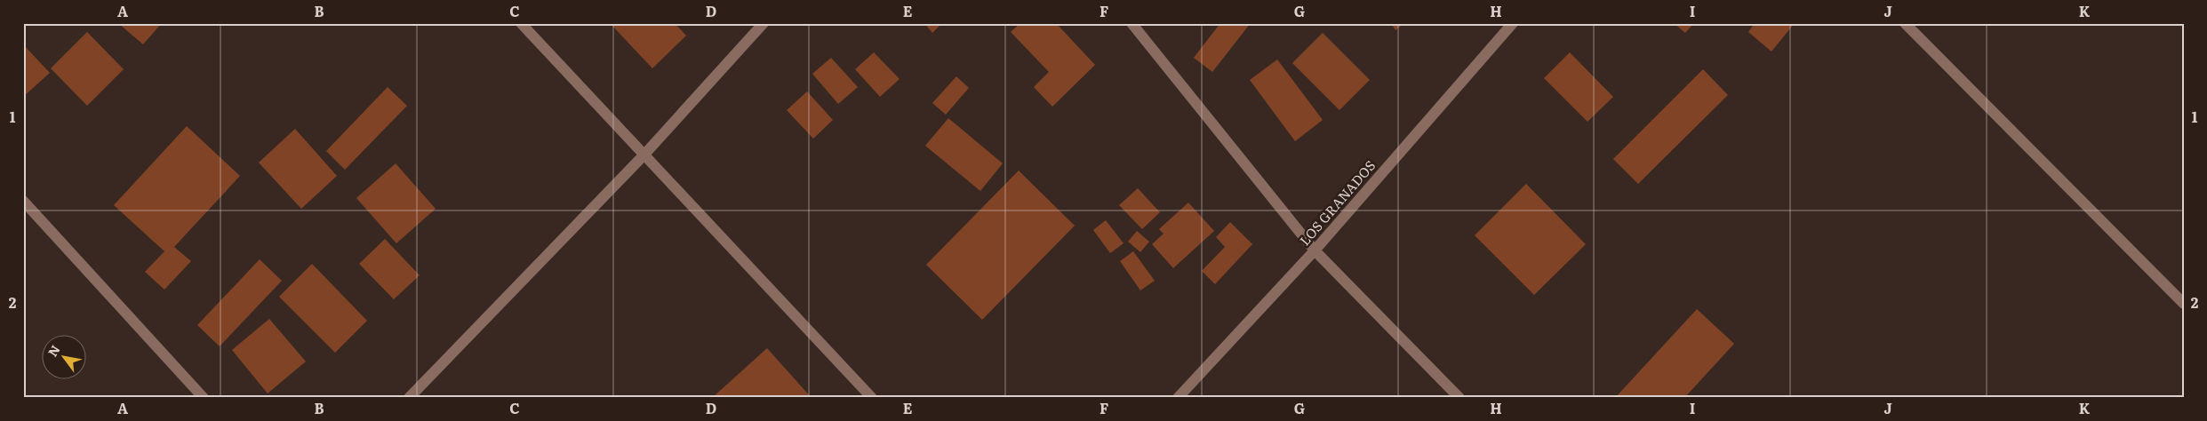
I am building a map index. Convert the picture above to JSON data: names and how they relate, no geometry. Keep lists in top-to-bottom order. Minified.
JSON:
{"streets":{"street":["LOS GRANADOS"]},"north":"top left","grid":{"columns":["A","B","C","D","E","F","G","H","I","J","K"],"rows":["1","2"]}}
